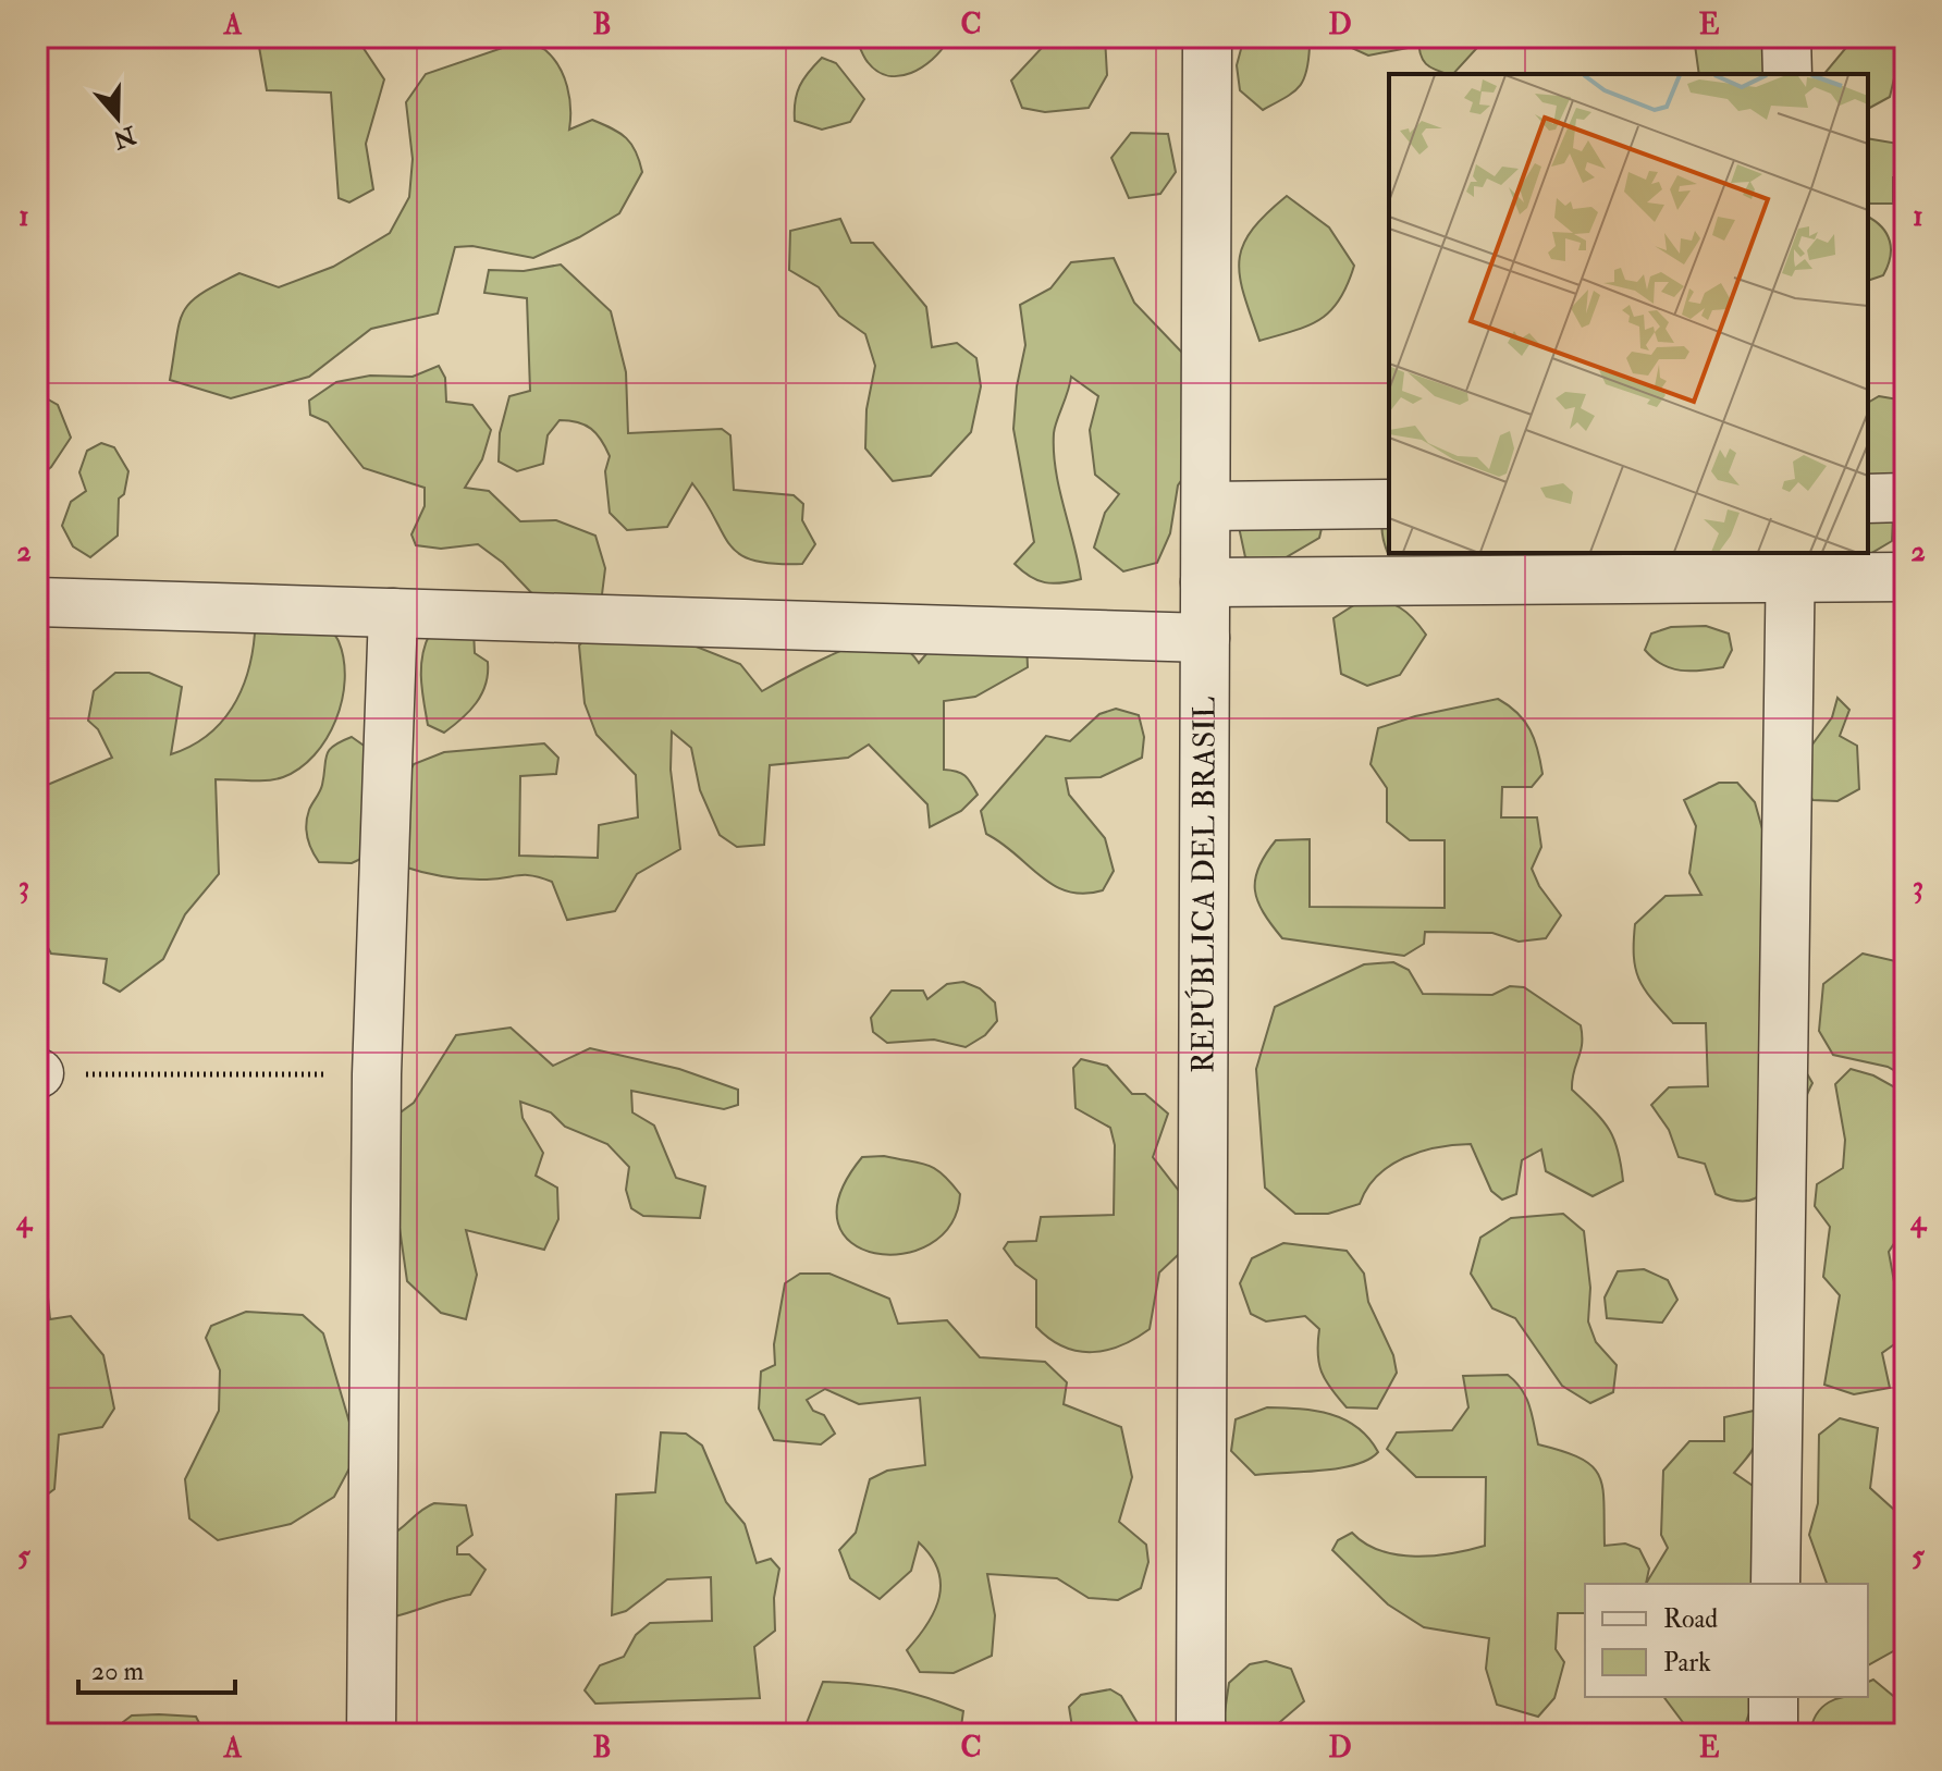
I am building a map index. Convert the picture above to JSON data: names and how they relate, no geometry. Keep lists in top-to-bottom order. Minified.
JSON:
{"streets":{"street":["REPÚBLICA DEL BRASIL"]},"legend":["Road","Park"],"scale_bar":"20 m","north":"bottom","grid":{"columns":["A","B","C","D","E"],"rows":["1","2","3","4","5"]}}
